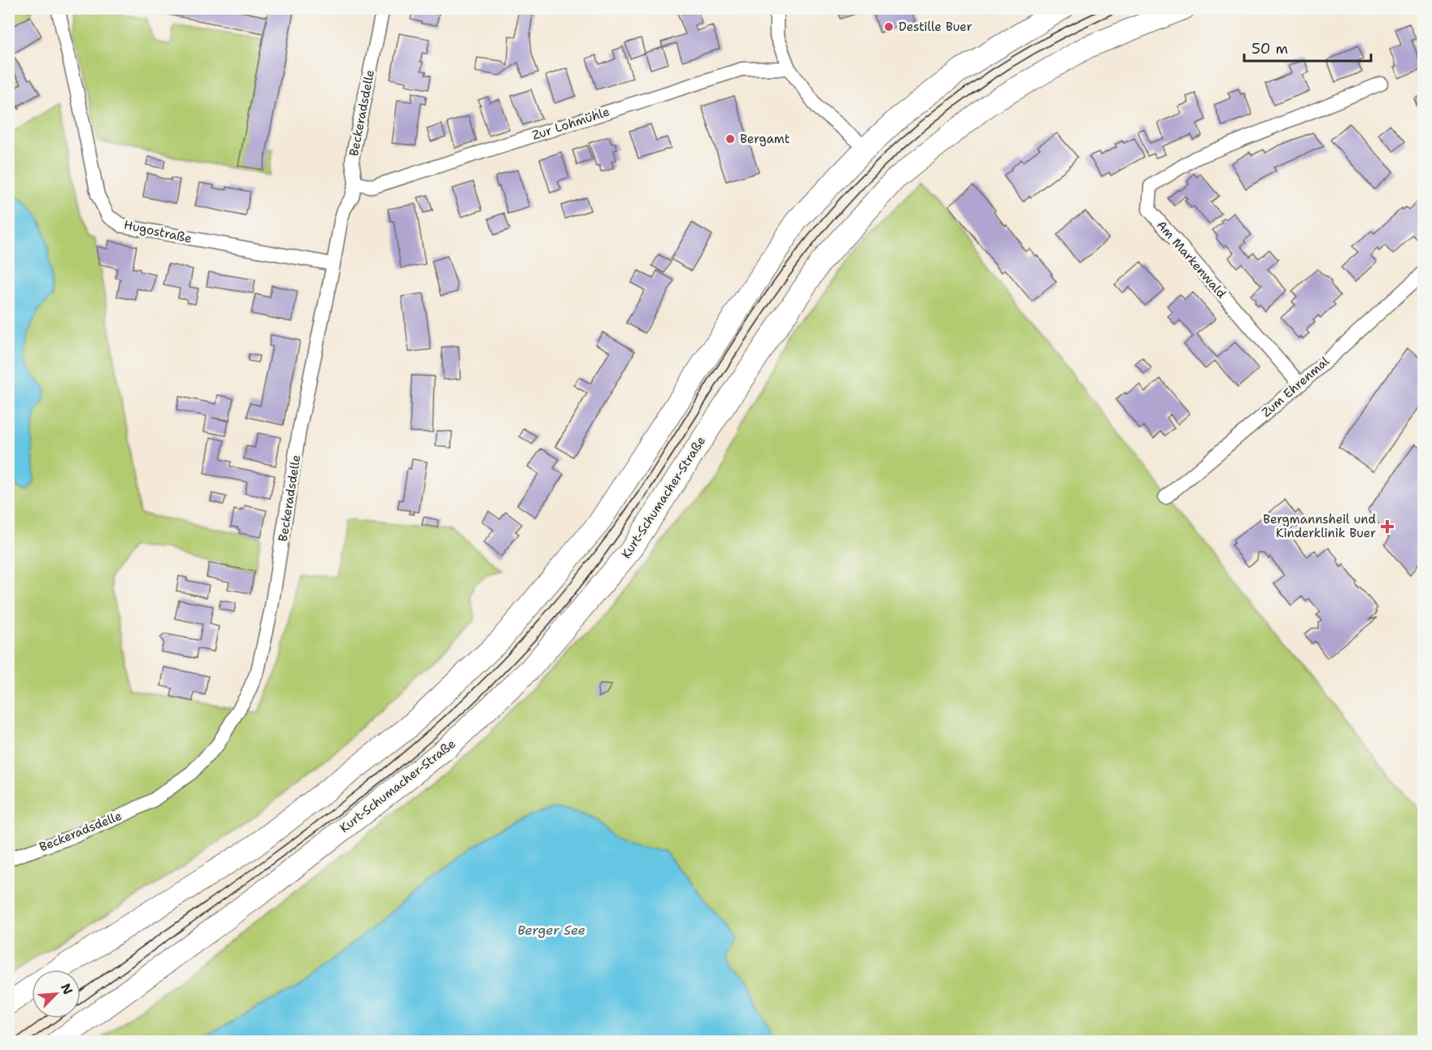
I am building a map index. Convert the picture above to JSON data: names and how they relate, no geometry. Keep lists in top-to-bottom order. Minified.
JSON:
{"streets":{"main road":["Kurt-Schumacher-Straße"],"street":["Beckeradsdelle","Zur Lohmühle","Hugostraße","Am Markenwald","Zum Ehrenmal"]},"crossings":[["Beckeradsdelle","Zur Lohmühle"],["Beckeradsdelle","Hugostraße"],["Am Markenwald","Zum Ehrenmal"]],"water":["Berger See"],"places":{"other":["Destille Buer","Bergamt"],"health":["Bergmannsheil und Kinderklinik Buer"]},"scale_bar":"50 m","north":"top right"}
